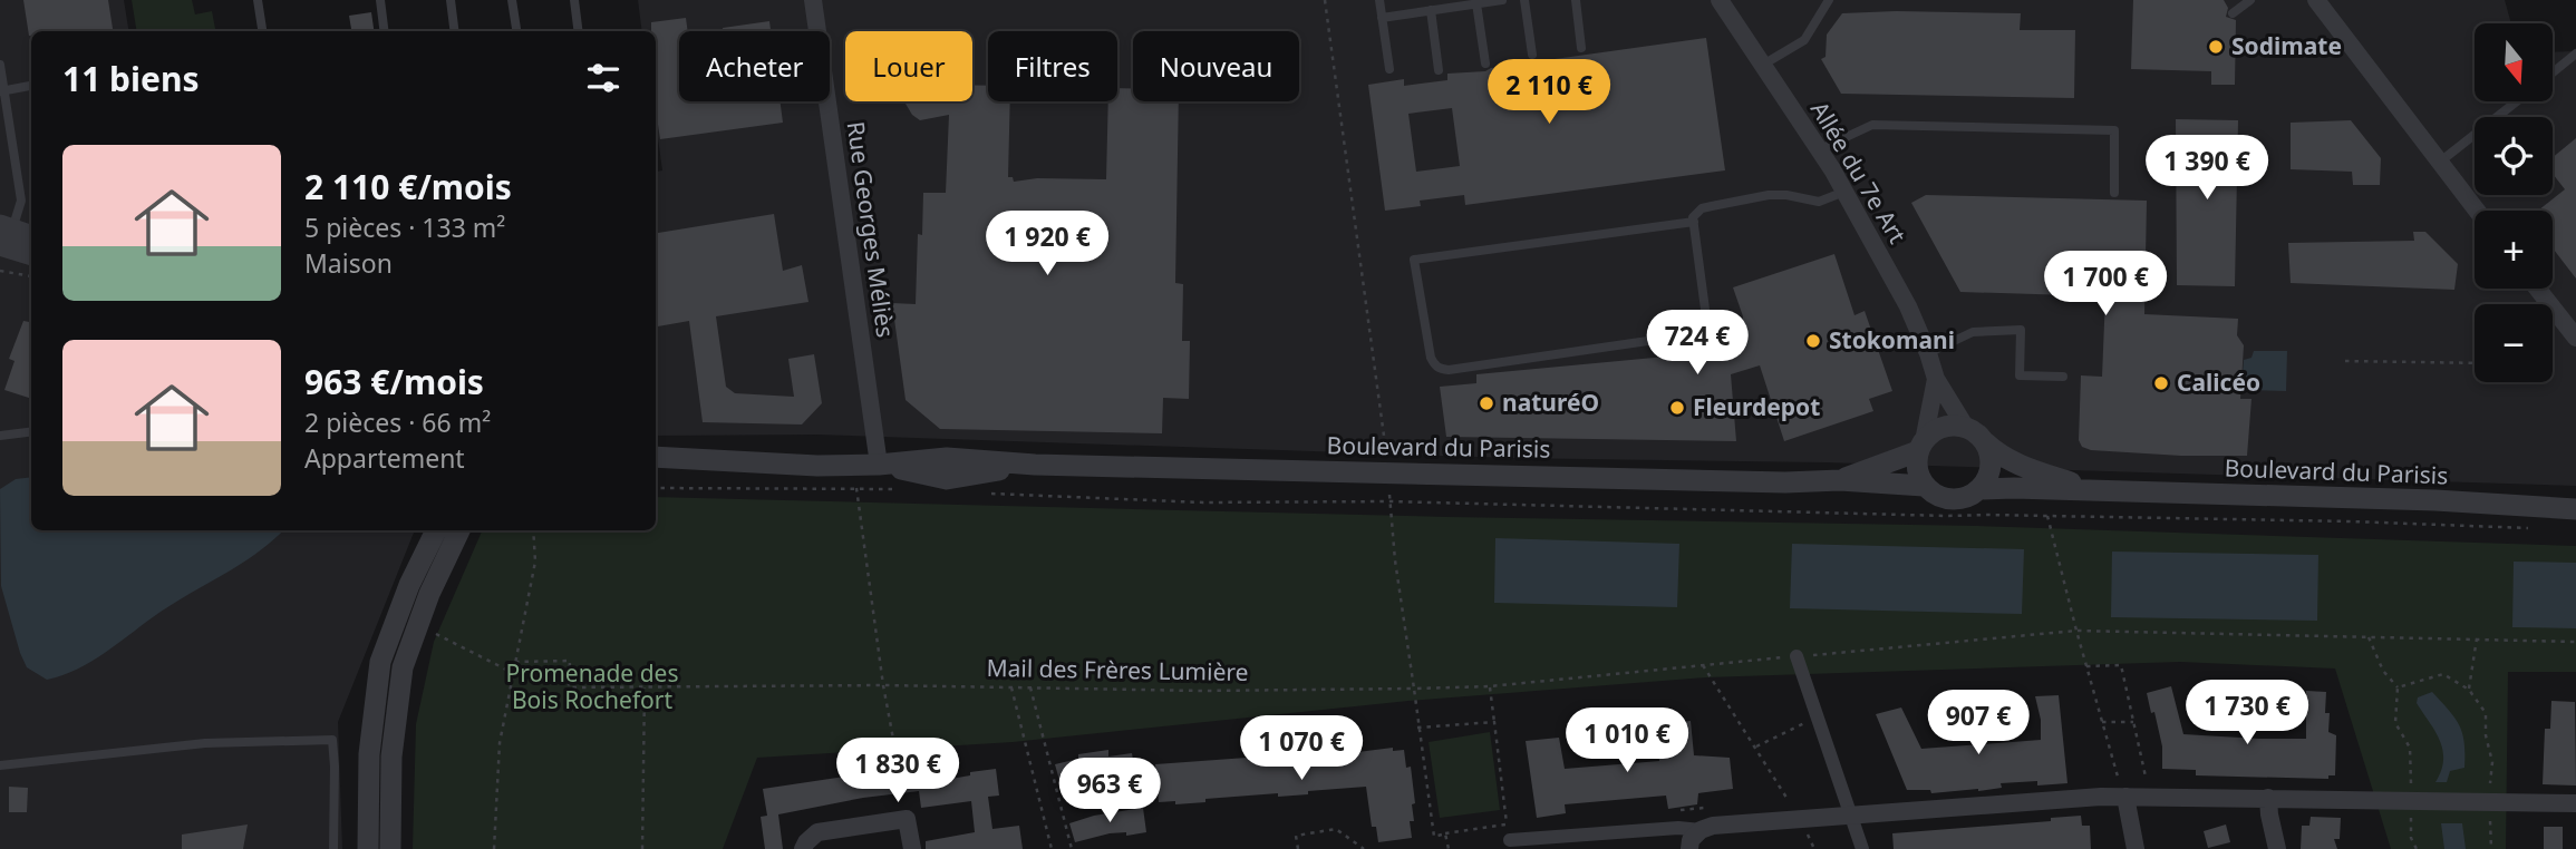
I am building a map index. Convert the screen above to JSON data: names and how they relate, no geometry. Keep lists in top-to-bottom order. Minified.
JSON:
{"streets":{"street":["Allée du 7e Art","Rue Georges Méliès","Boulevard du Parisis"],"path":["Mail des Frères Lumière"]},"crossings":[["Allée du 7e Art","Boulevard du Parisis"],["Rue Georges Méliès","Boulevard du Parisis"]],"parks":["Promenade des Bois Rochefort"],"places":["Sodimate","Stokomani","Calicéo","naturéO","Fleurdepot"],"north":"bottom","page":{"map_buttons":["+","−"],"chip":["Acheter","Louer","Filtres","Nouveau"],"heading":"11 biens","price":["2 110 €","1 390 €","1 920 €","1 700 €","724 €","1 730 €","907 €","1 010 €","1 070 €","1 830 €","963 €"],"list":[{"name":"2 110 €/mois","note":"5 pièces · 133 m² · Maison"},{"name":"963 €/mois","note":"2 pièces · 66 m² · Appartement"}]}}
